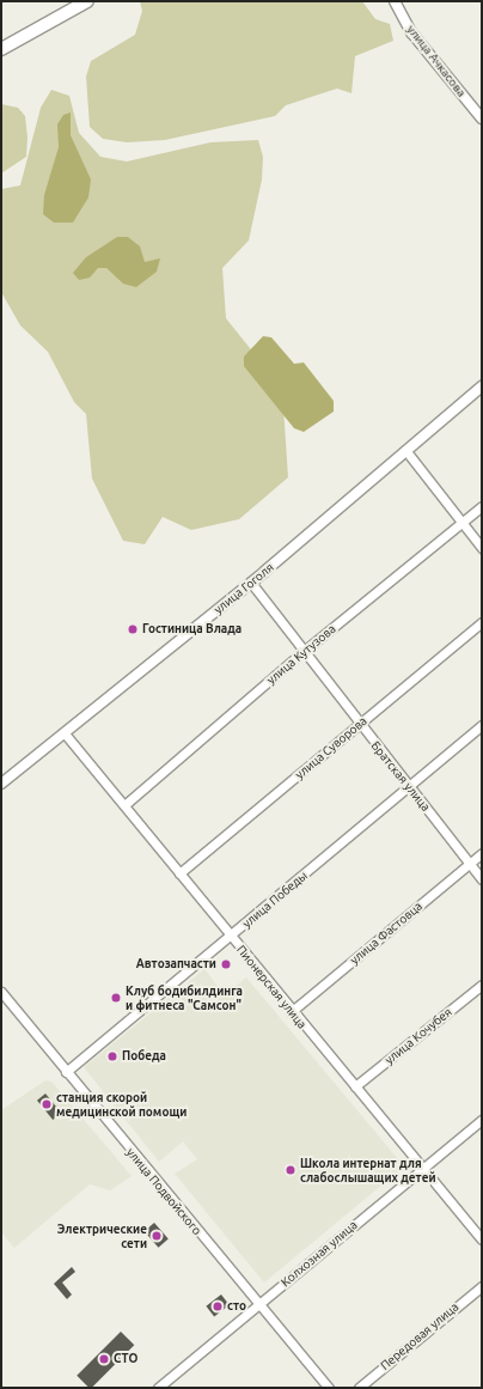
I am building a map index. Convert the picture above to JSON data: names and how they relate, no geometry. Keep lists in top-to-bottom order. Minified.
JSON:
{"streets":{"main road":["улица Ачкасова","улица Гоголя"],"street":["улица Кутузова","улица Суворова","Братская улица","улица Победы","улица Фастовца","Пионерская улица","улица Кочубея","улица Подвойского","Колхозная улица","Передовая улица"]},"crossings":[["улица Гоголя","Братская улица"],["улица Гоголя","Пионерская улица"],["улица Кутузова","Братская улица"],["улица Кутузова","Пионерская улица"],["улица Суворова","Братская улица"],["улица Суворова","Пионерская улица"],["Братская улица","улица Победы"],["Братская улица","улица Фастовца"],["улица Победы","Пионерская улица"],["улица Победы","улица Подвойского"],["улица Фастовца","Пионерская улица"],["Пионерская улица","улица Кочубея"],["Пионерская улица","Колхозная улица"],["улица Подвойского","Колхозная улица"]],"places":["Гостиница Влада","Автозапчасти","Клуб бодибилдинга и фитнеса \"Самсон\"","Победа","станция скорой медицинской помощи","Школа интернат для слабослышащих детей","Электрические сети","сто","СТО"]}
